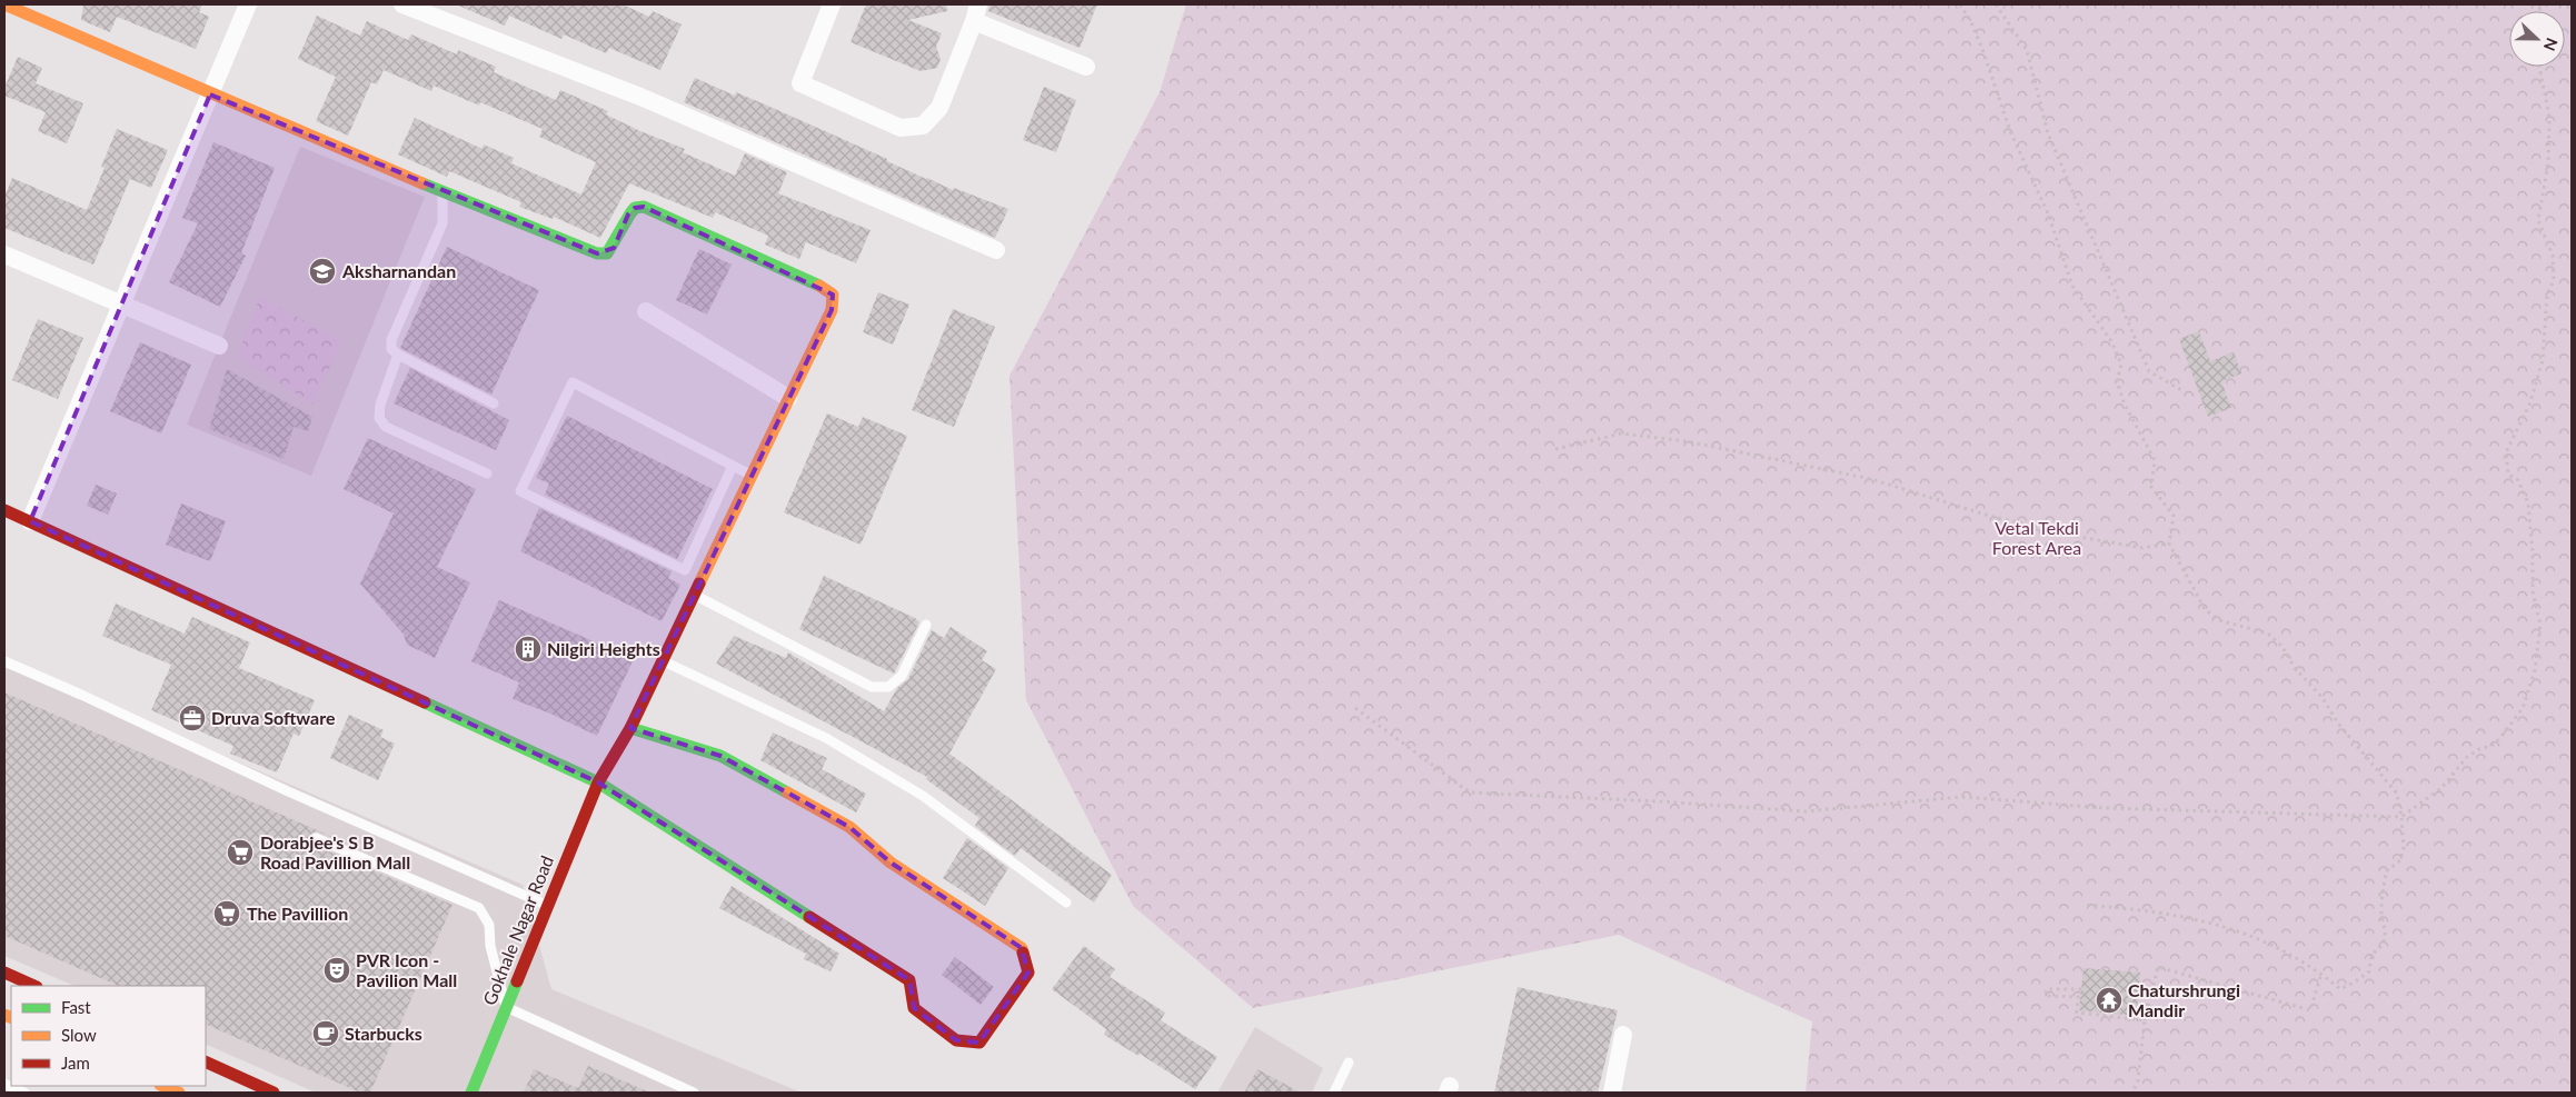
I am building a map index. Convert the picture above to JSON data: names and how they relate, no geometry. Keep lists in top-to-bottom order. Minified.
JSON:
{"streets":{"street":["Gokhale Nagar Road"]},"parks":["Vetal Tekdi Forest Area"],"places":{"school or university":["Aksharnandan"],"building":["Nilgiri Heights"],"office":["Druva Software"],"supermarket":["Dorabjee's S B Road Pavillion Mall","The Pavillion"],"theatre":["PVR Icon - Pavilion Mall"],"temple":["Chaturshrungi Mandir"],"cafe":["Starbucks"]},"legend":["Fast","Slow","Jam"],"north":"right"}
